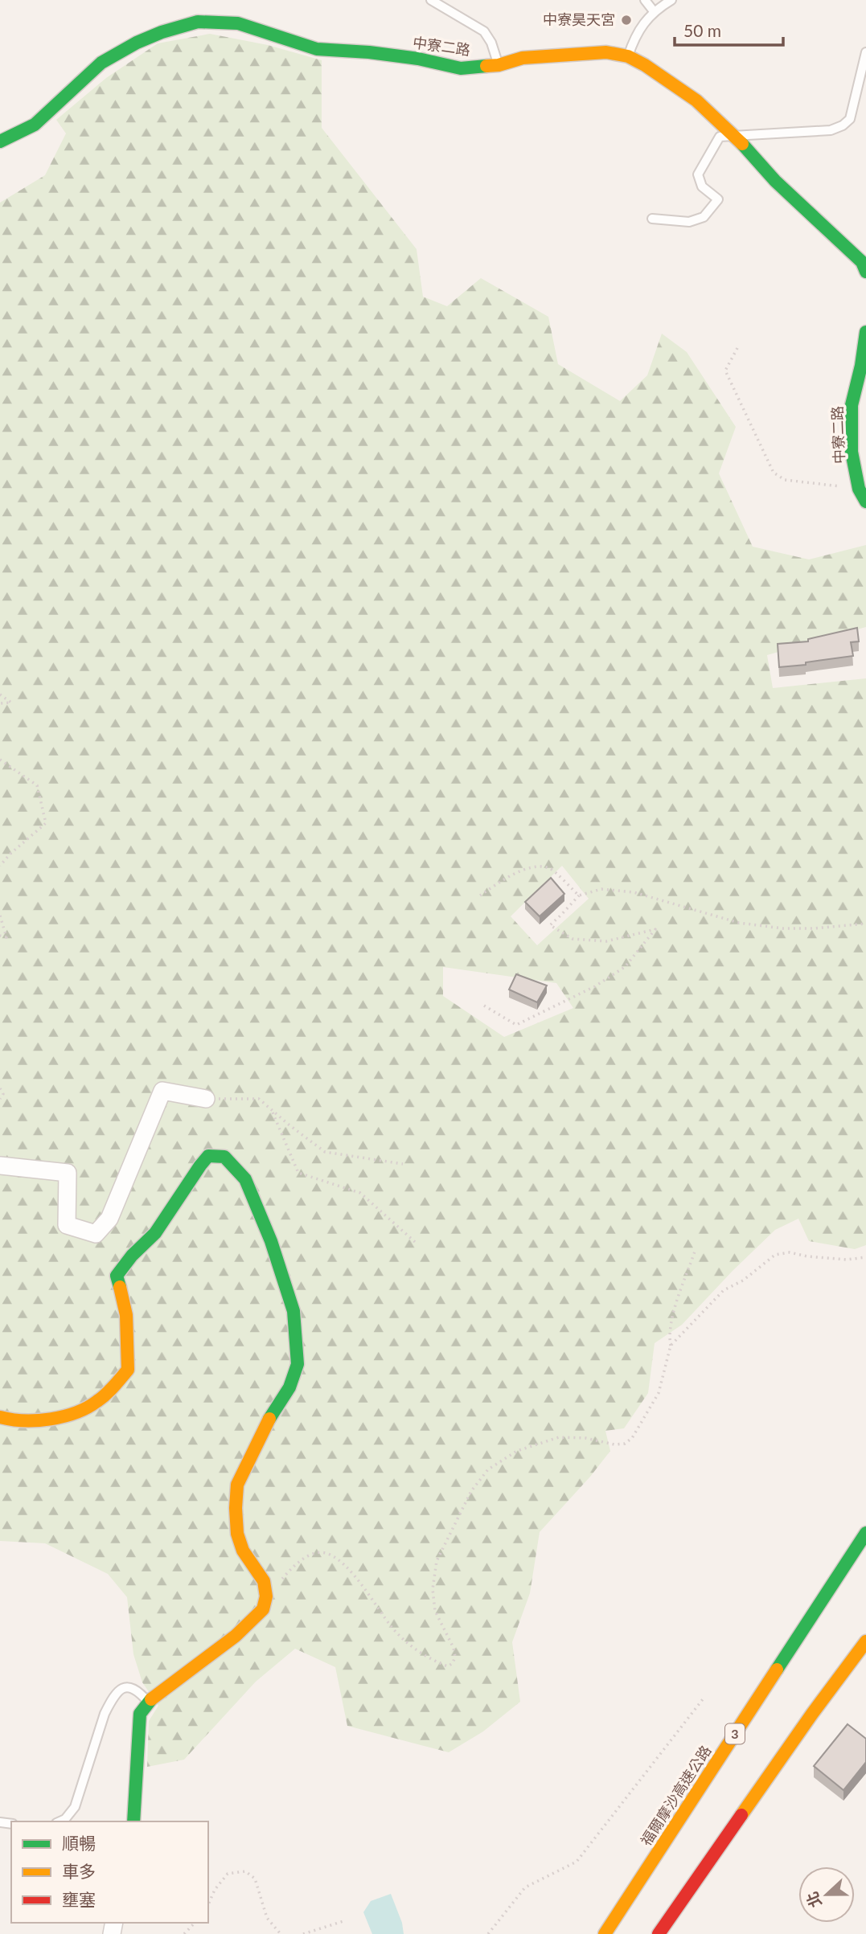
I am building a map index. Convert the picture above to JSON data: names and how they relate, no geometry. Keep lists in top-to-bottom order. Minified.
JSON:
{"streets":{"main road":["中寮二路","3","福爾摩沙高速公路"]},"places":["中寮昊天宮"],"legend":["順暢","車多","壅塞"],"scale_bar":"50 m","north":"left"}
